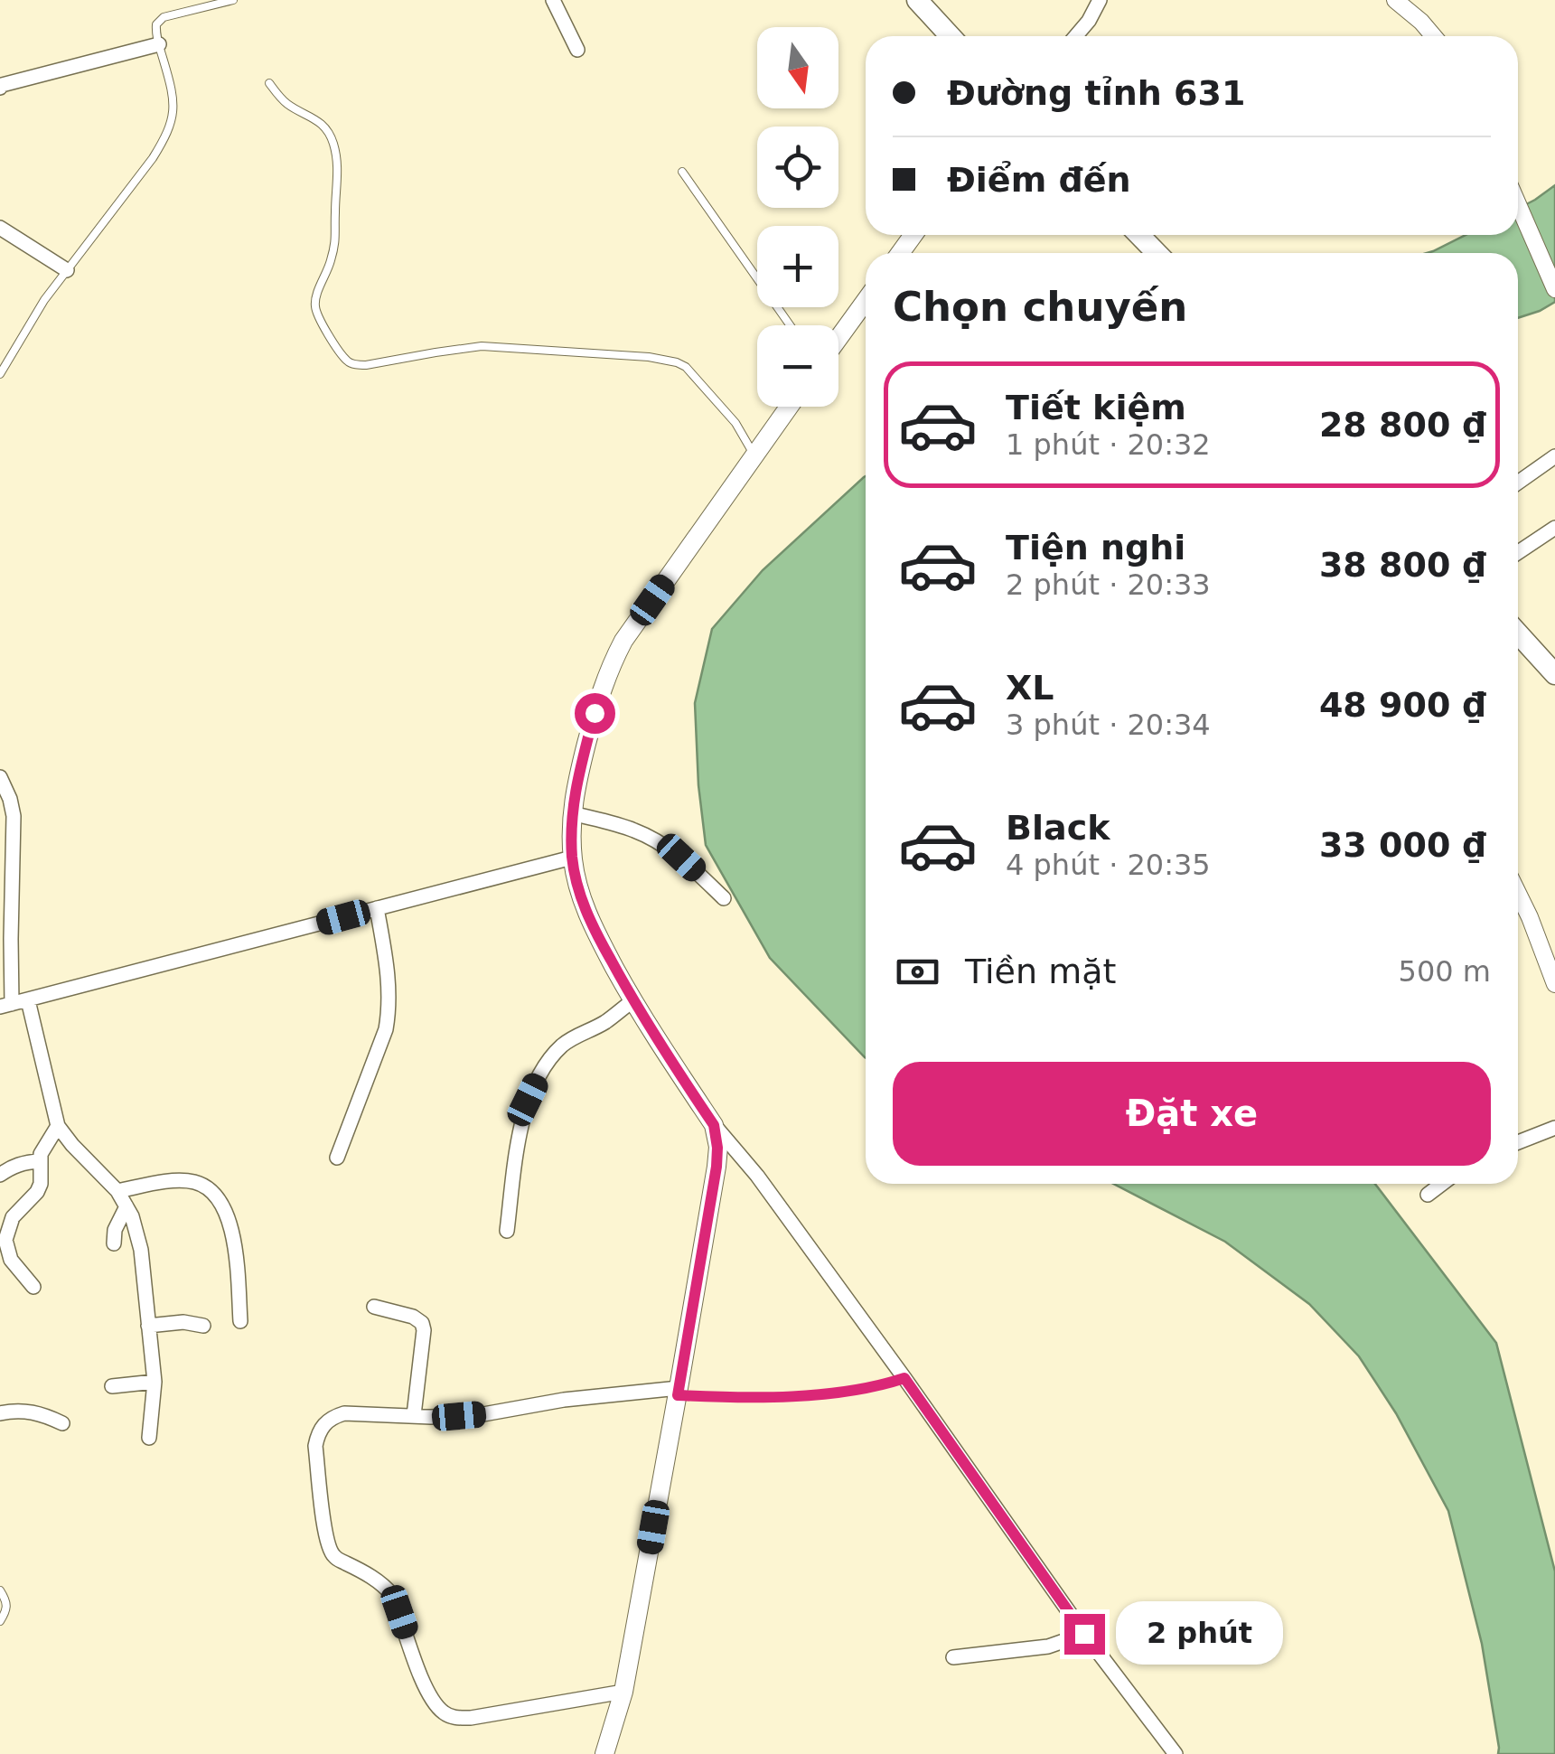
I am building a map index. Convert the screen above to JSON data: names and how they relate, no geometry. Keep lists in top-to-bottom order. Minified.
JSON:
{"north":"bottom","page":{"map_buttons":["+","−"],"banner":["Đường tỉnh 631","Điểm đến"],"heading":"Chọn chuyến","list":[{"name":"Tiết kiệm","note":"1 phút · 20:32","value":"28 800 ₫"},{"name":"Tiện nghi","note":"2 phút · 20:33","value":"38 800 ₫"},{"name":"XL","note":"3 phút · 20:34","value":"48 900 ₫"},{"name":"Black","note":"4 phút · 20:35","value":"33 000 ₫"}],"pay":["Tiền mặt","500 m"],"buttons":"Đặt xe","bubble":"2 phút"}}
